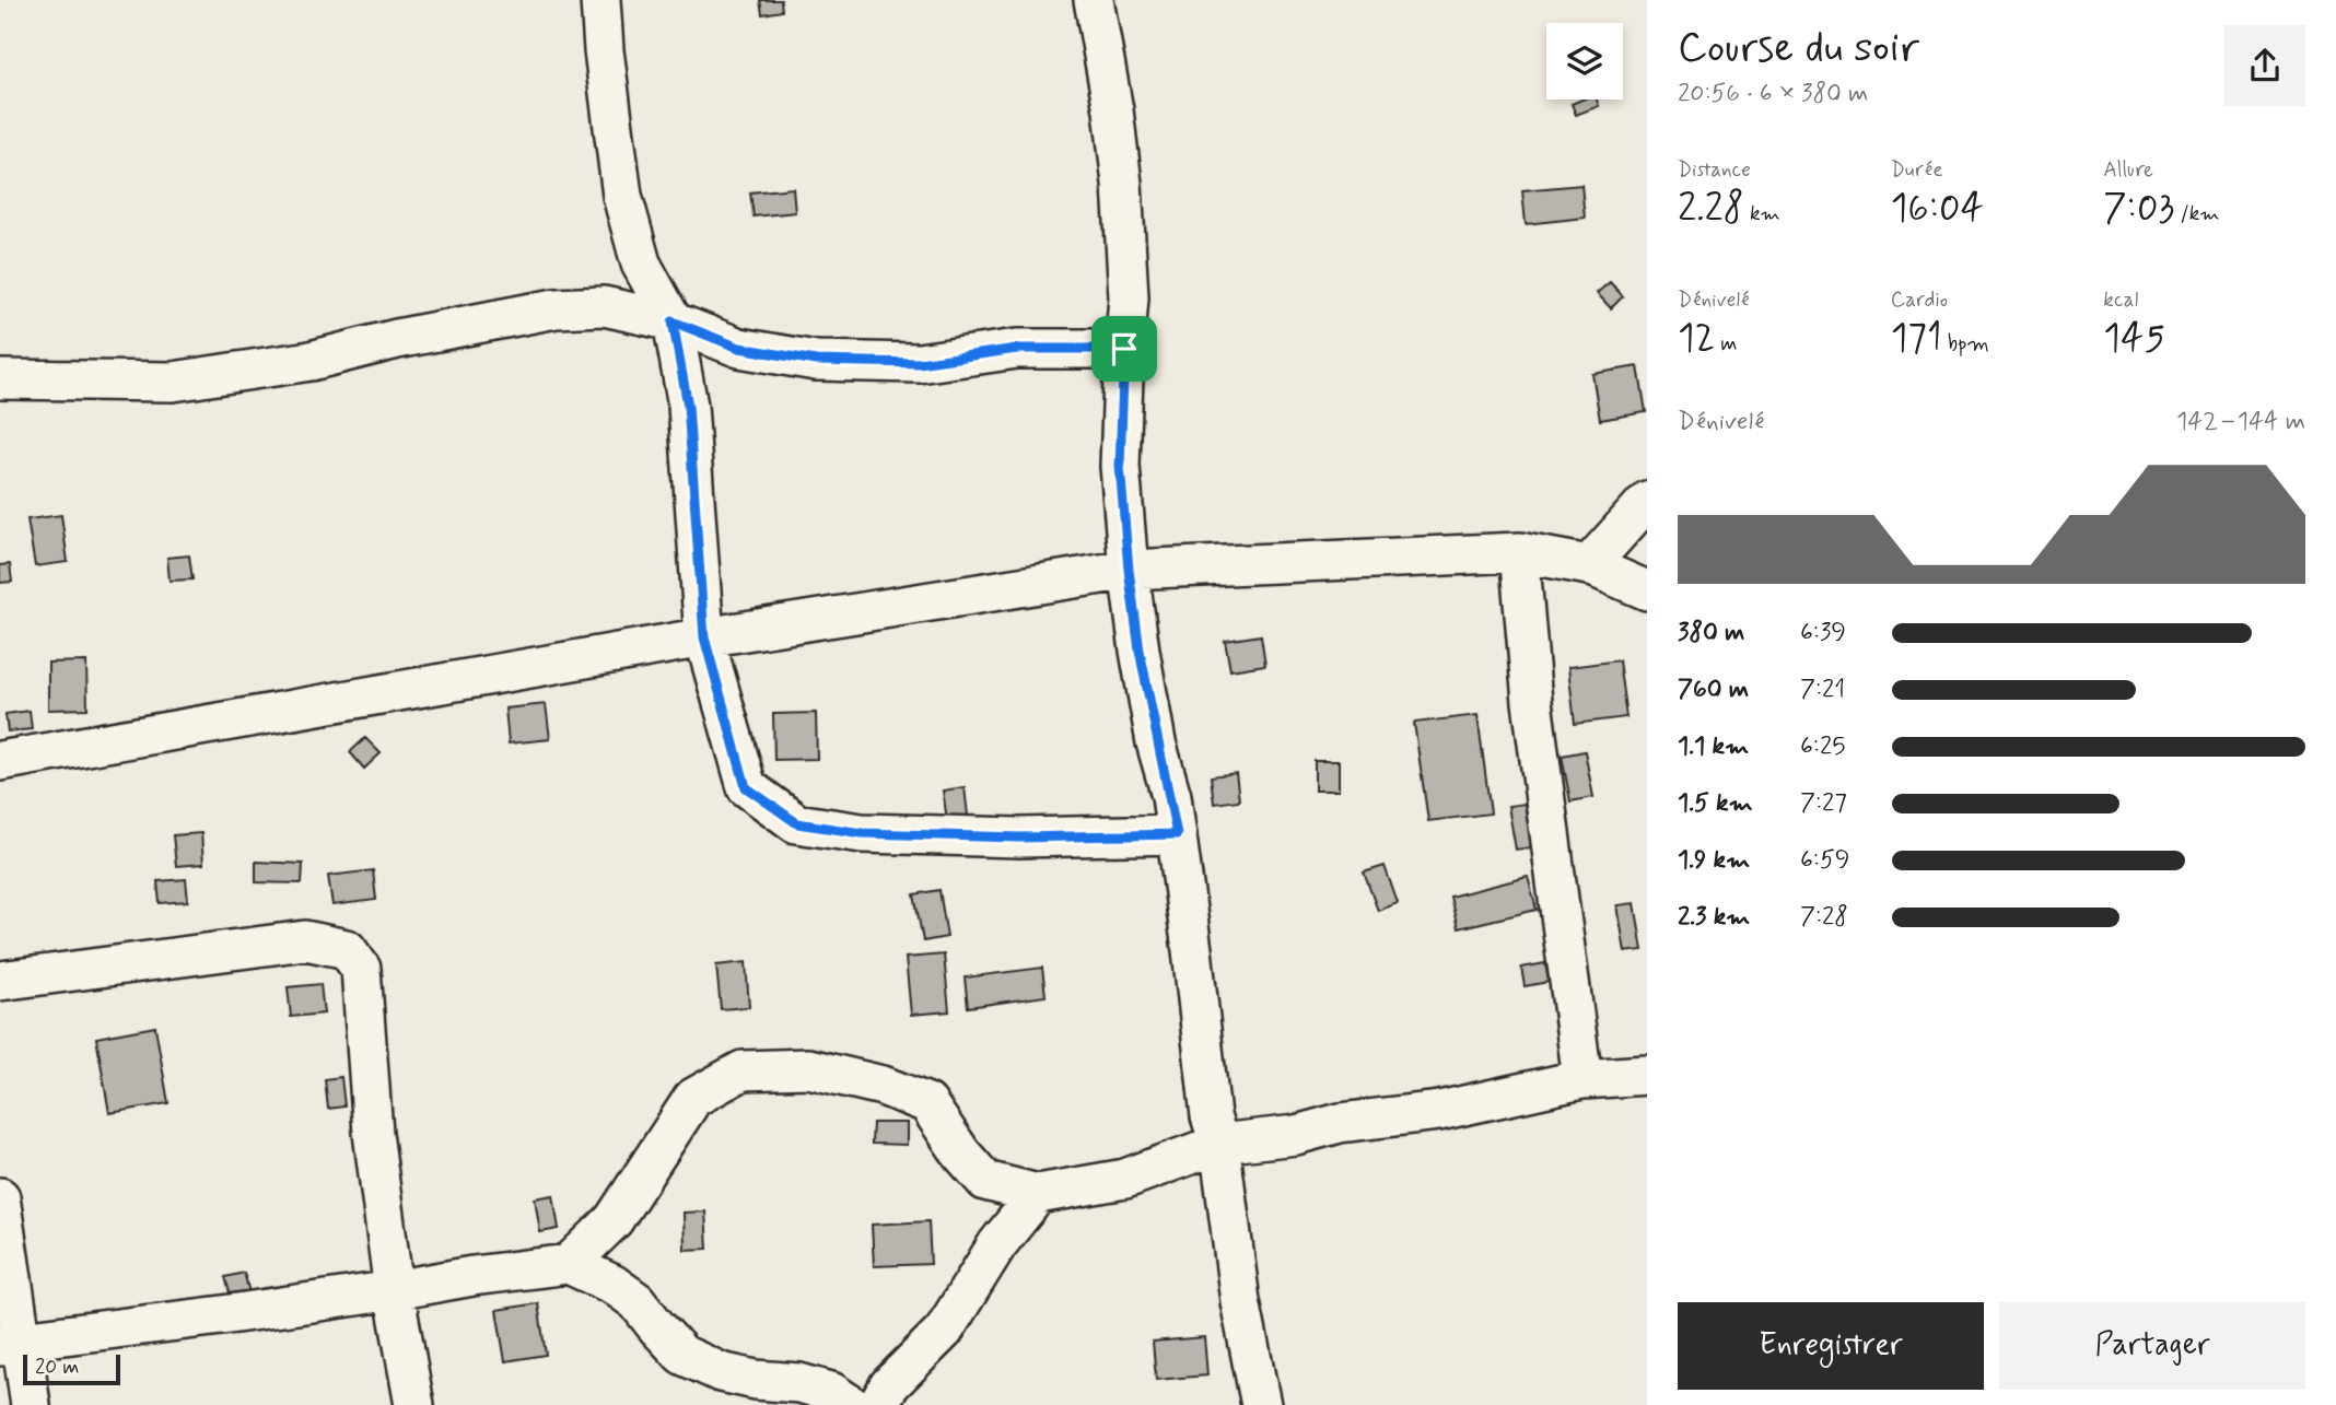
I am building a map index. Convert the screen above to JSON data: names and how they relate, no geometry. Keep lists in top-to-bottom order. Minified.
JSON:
{"scale_bar":"20 m","page":{"heading":["Course du soir","20:56 · 6 × 380 m"],"stats":[["Distance","2.28 km"],["Durée","16:04"],["Allure","7:03 /km"],["Dénivelé","12 m"],["Cardio","171 bpm"],["kcal","145"]],"chart":["Dénivelé","142–144 m"],"list":[{"name":"380 m","note":"6:39"},{"name":"760 m","note":"7:21"},{"name":"1.1 km","note":"6:25"},{"name":"1.5 km","note":"7:27"},{"name":"1.9 km","note":"6:59"},{"name":"2.3 km","note":"7:28"}],"buttons":["Enregistrer","Partager"],"scale":"20 m"}}
